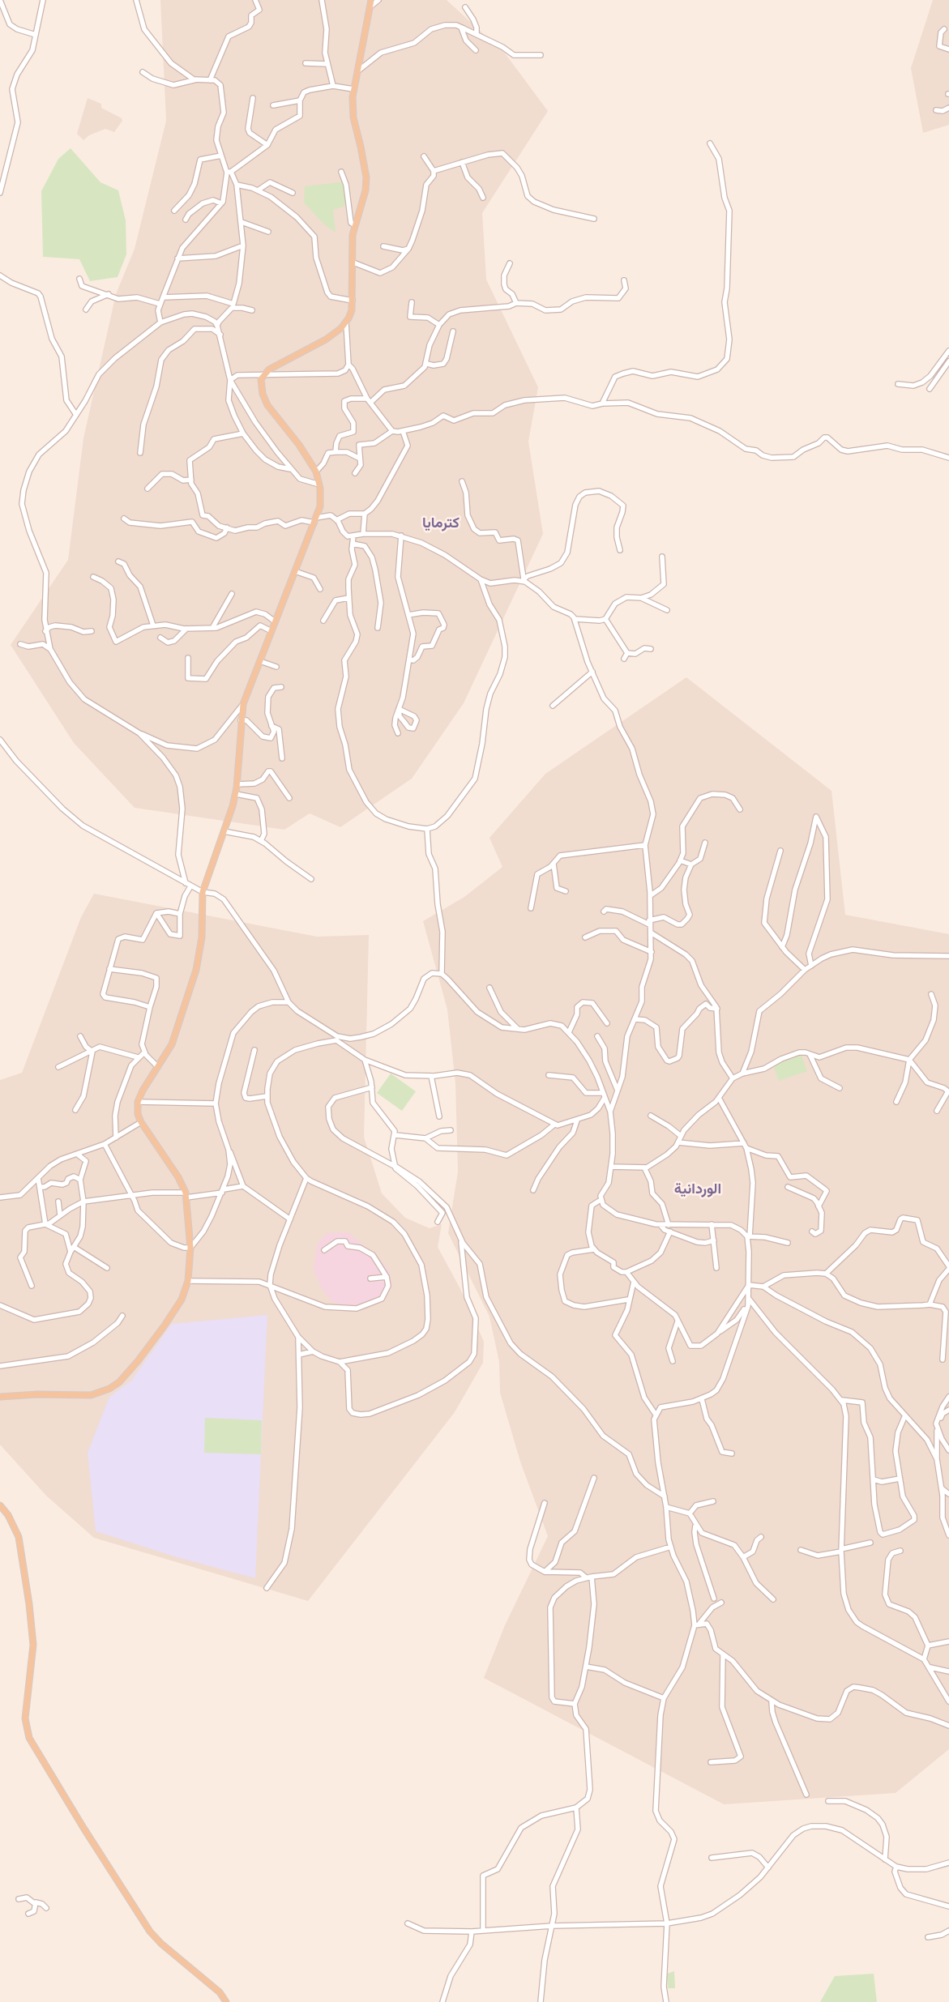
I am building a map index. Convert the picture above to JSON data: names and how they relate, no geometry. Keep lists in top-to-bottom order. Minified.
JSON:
{"districts":["كترمايا","الوردانية"]}
